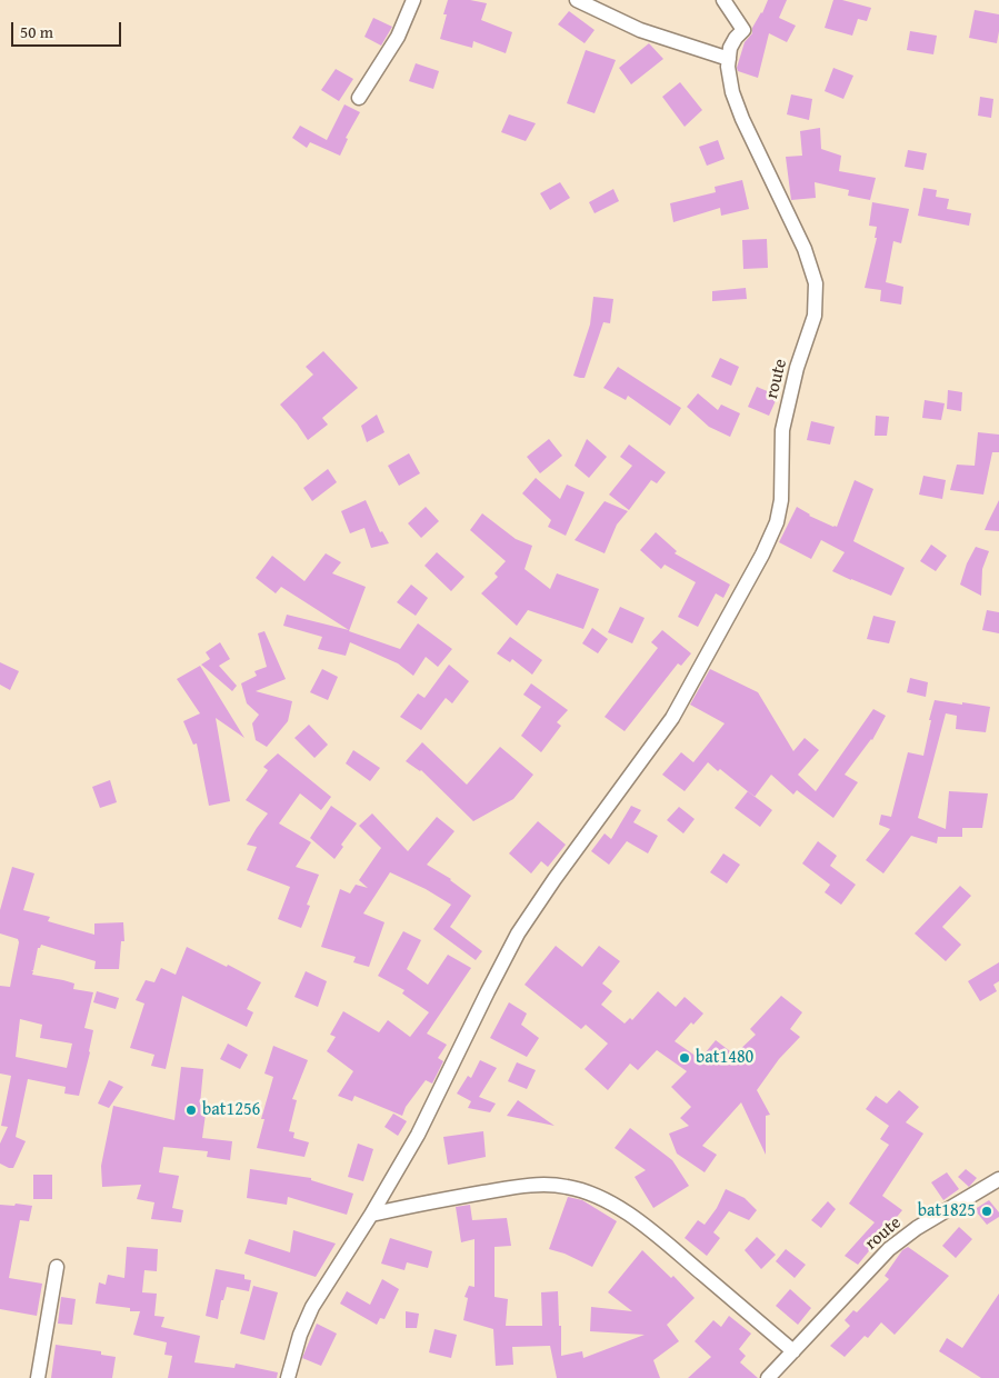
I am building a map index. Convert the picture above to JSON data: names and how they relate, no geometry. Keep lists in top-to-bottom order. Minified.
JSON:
{"streets":{"street":["route"]},"places":["bat1480","bat1256","bat1825"],"scale_bar":"50 m"}
